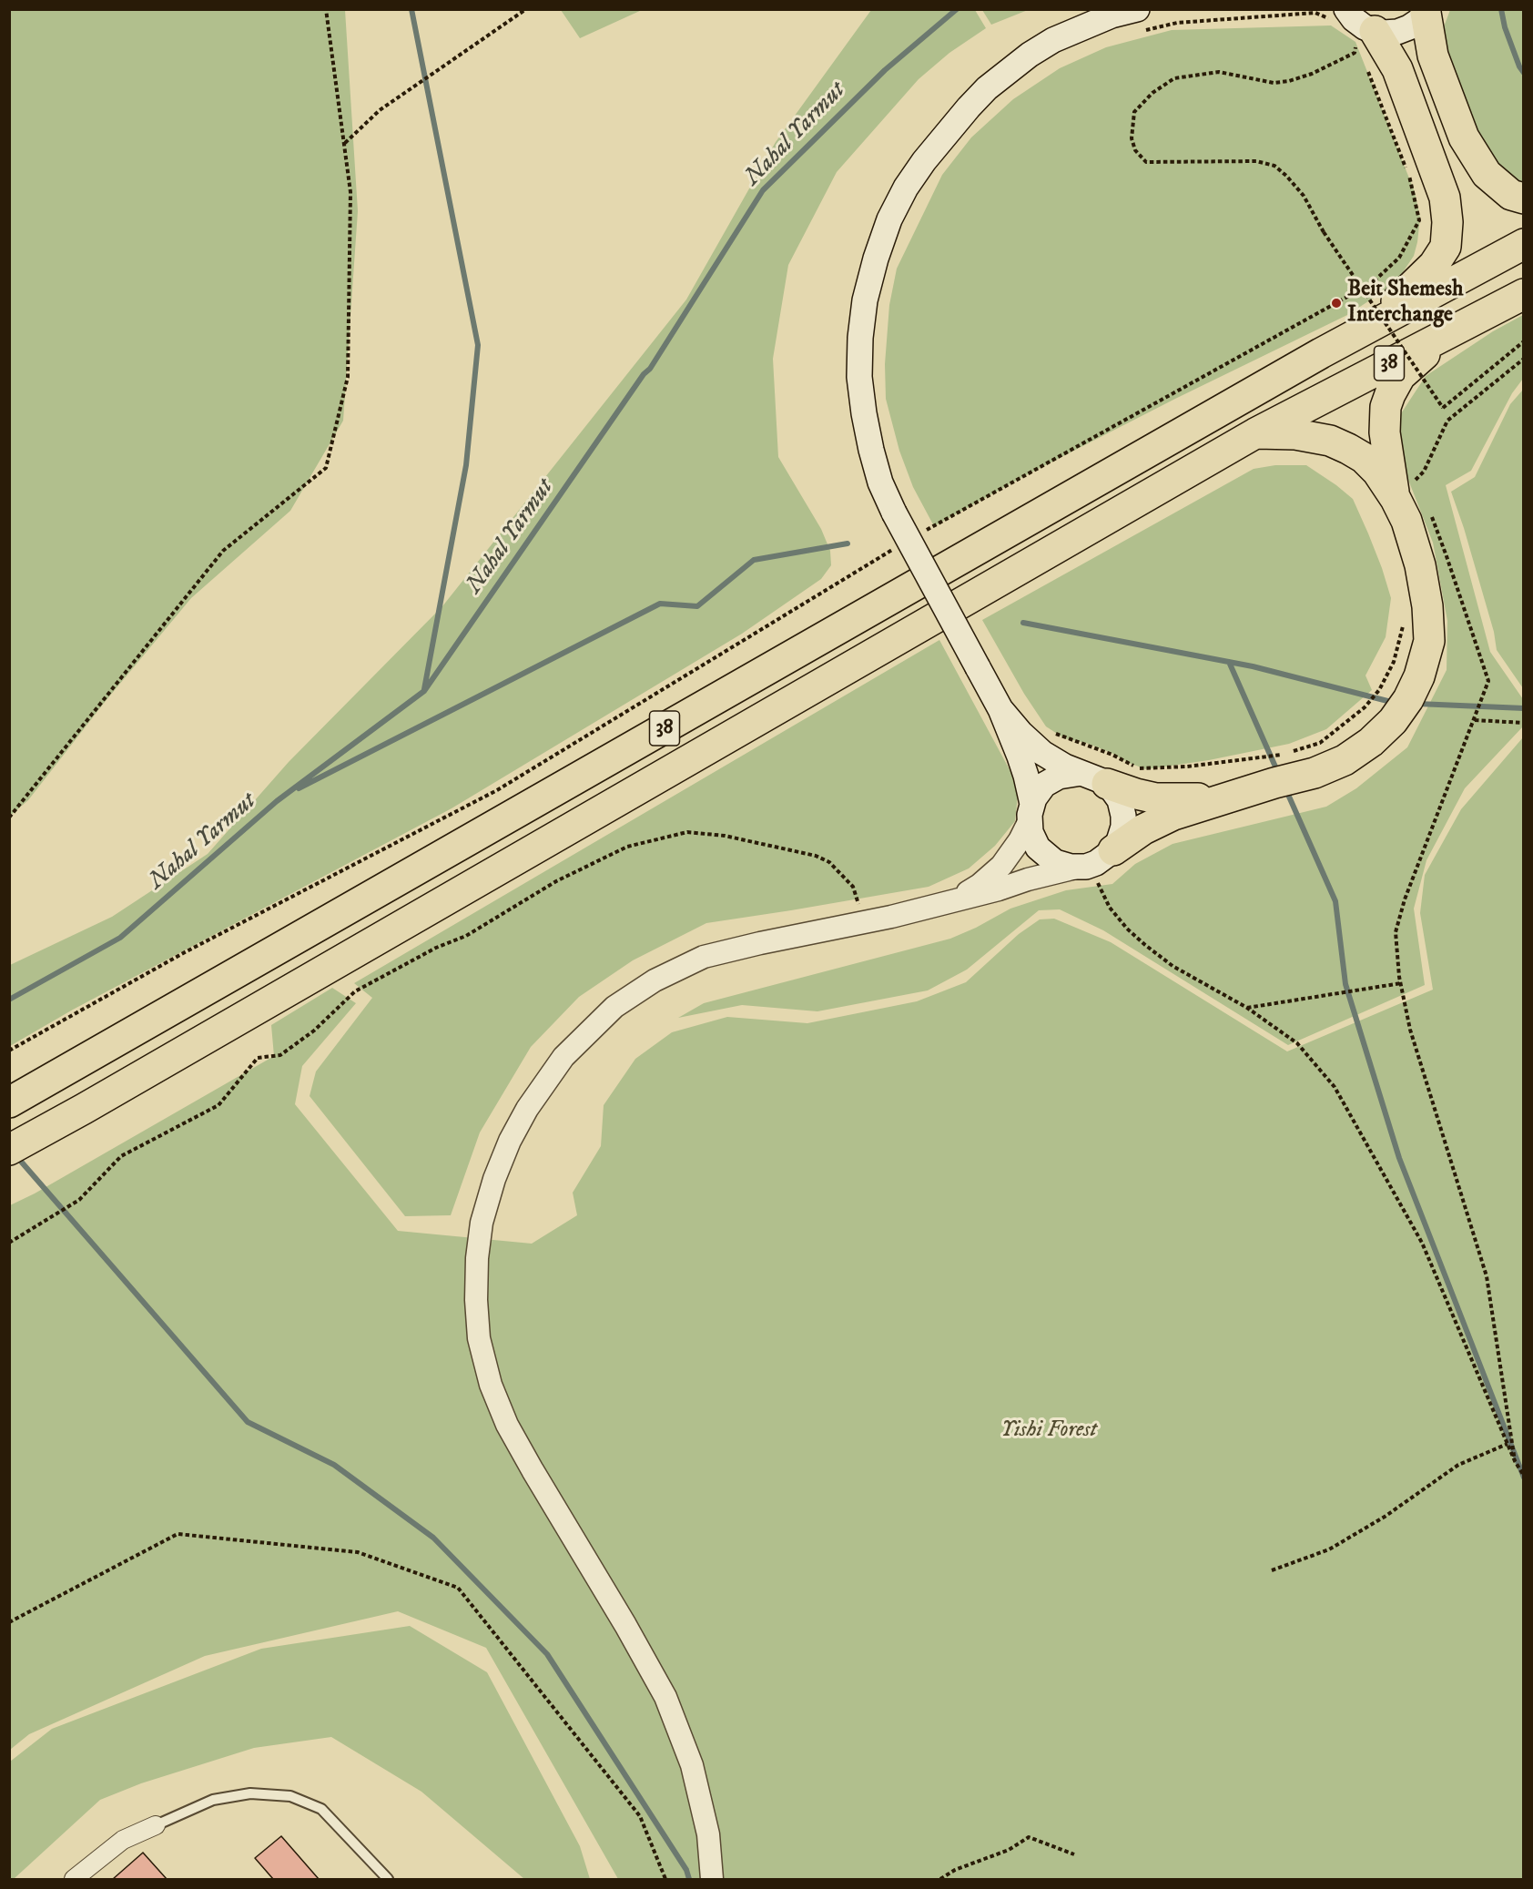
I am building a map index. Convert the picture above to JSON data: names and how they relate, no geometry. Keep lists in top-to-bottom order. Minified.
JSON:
{"streets":{"highway":["38"]},"water":["Nahal Yarmut"],"parks":["Yishi Forest"],"places":["Beit Shemesh Interchange"]}
